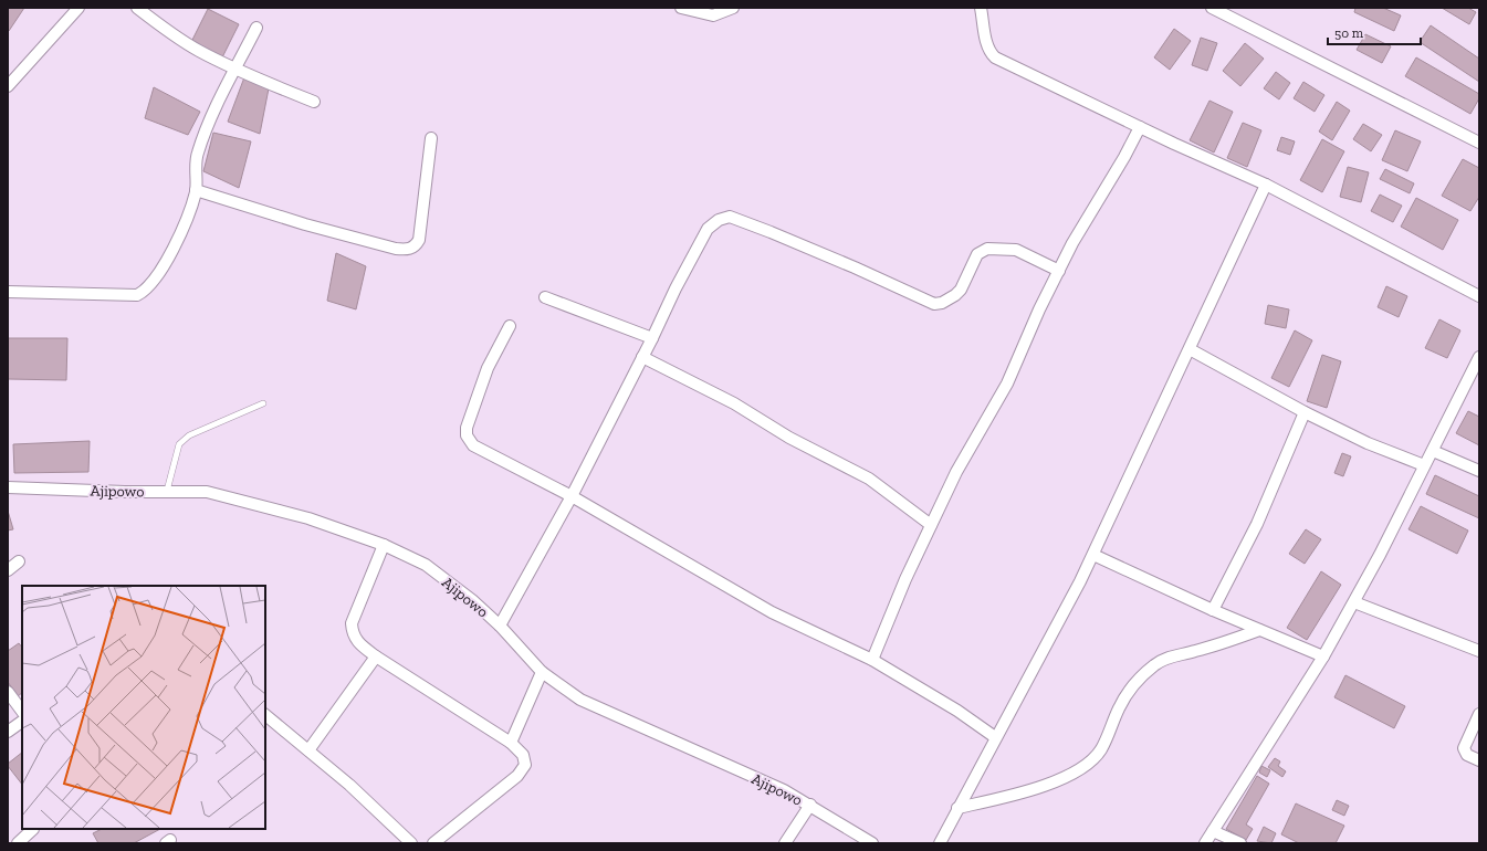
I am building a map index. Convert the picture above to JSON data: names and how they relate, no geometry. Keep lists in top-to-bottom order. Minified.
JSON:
{"streets":{"street":["Ajipowo"]},"scale_bar":"50 m"}
